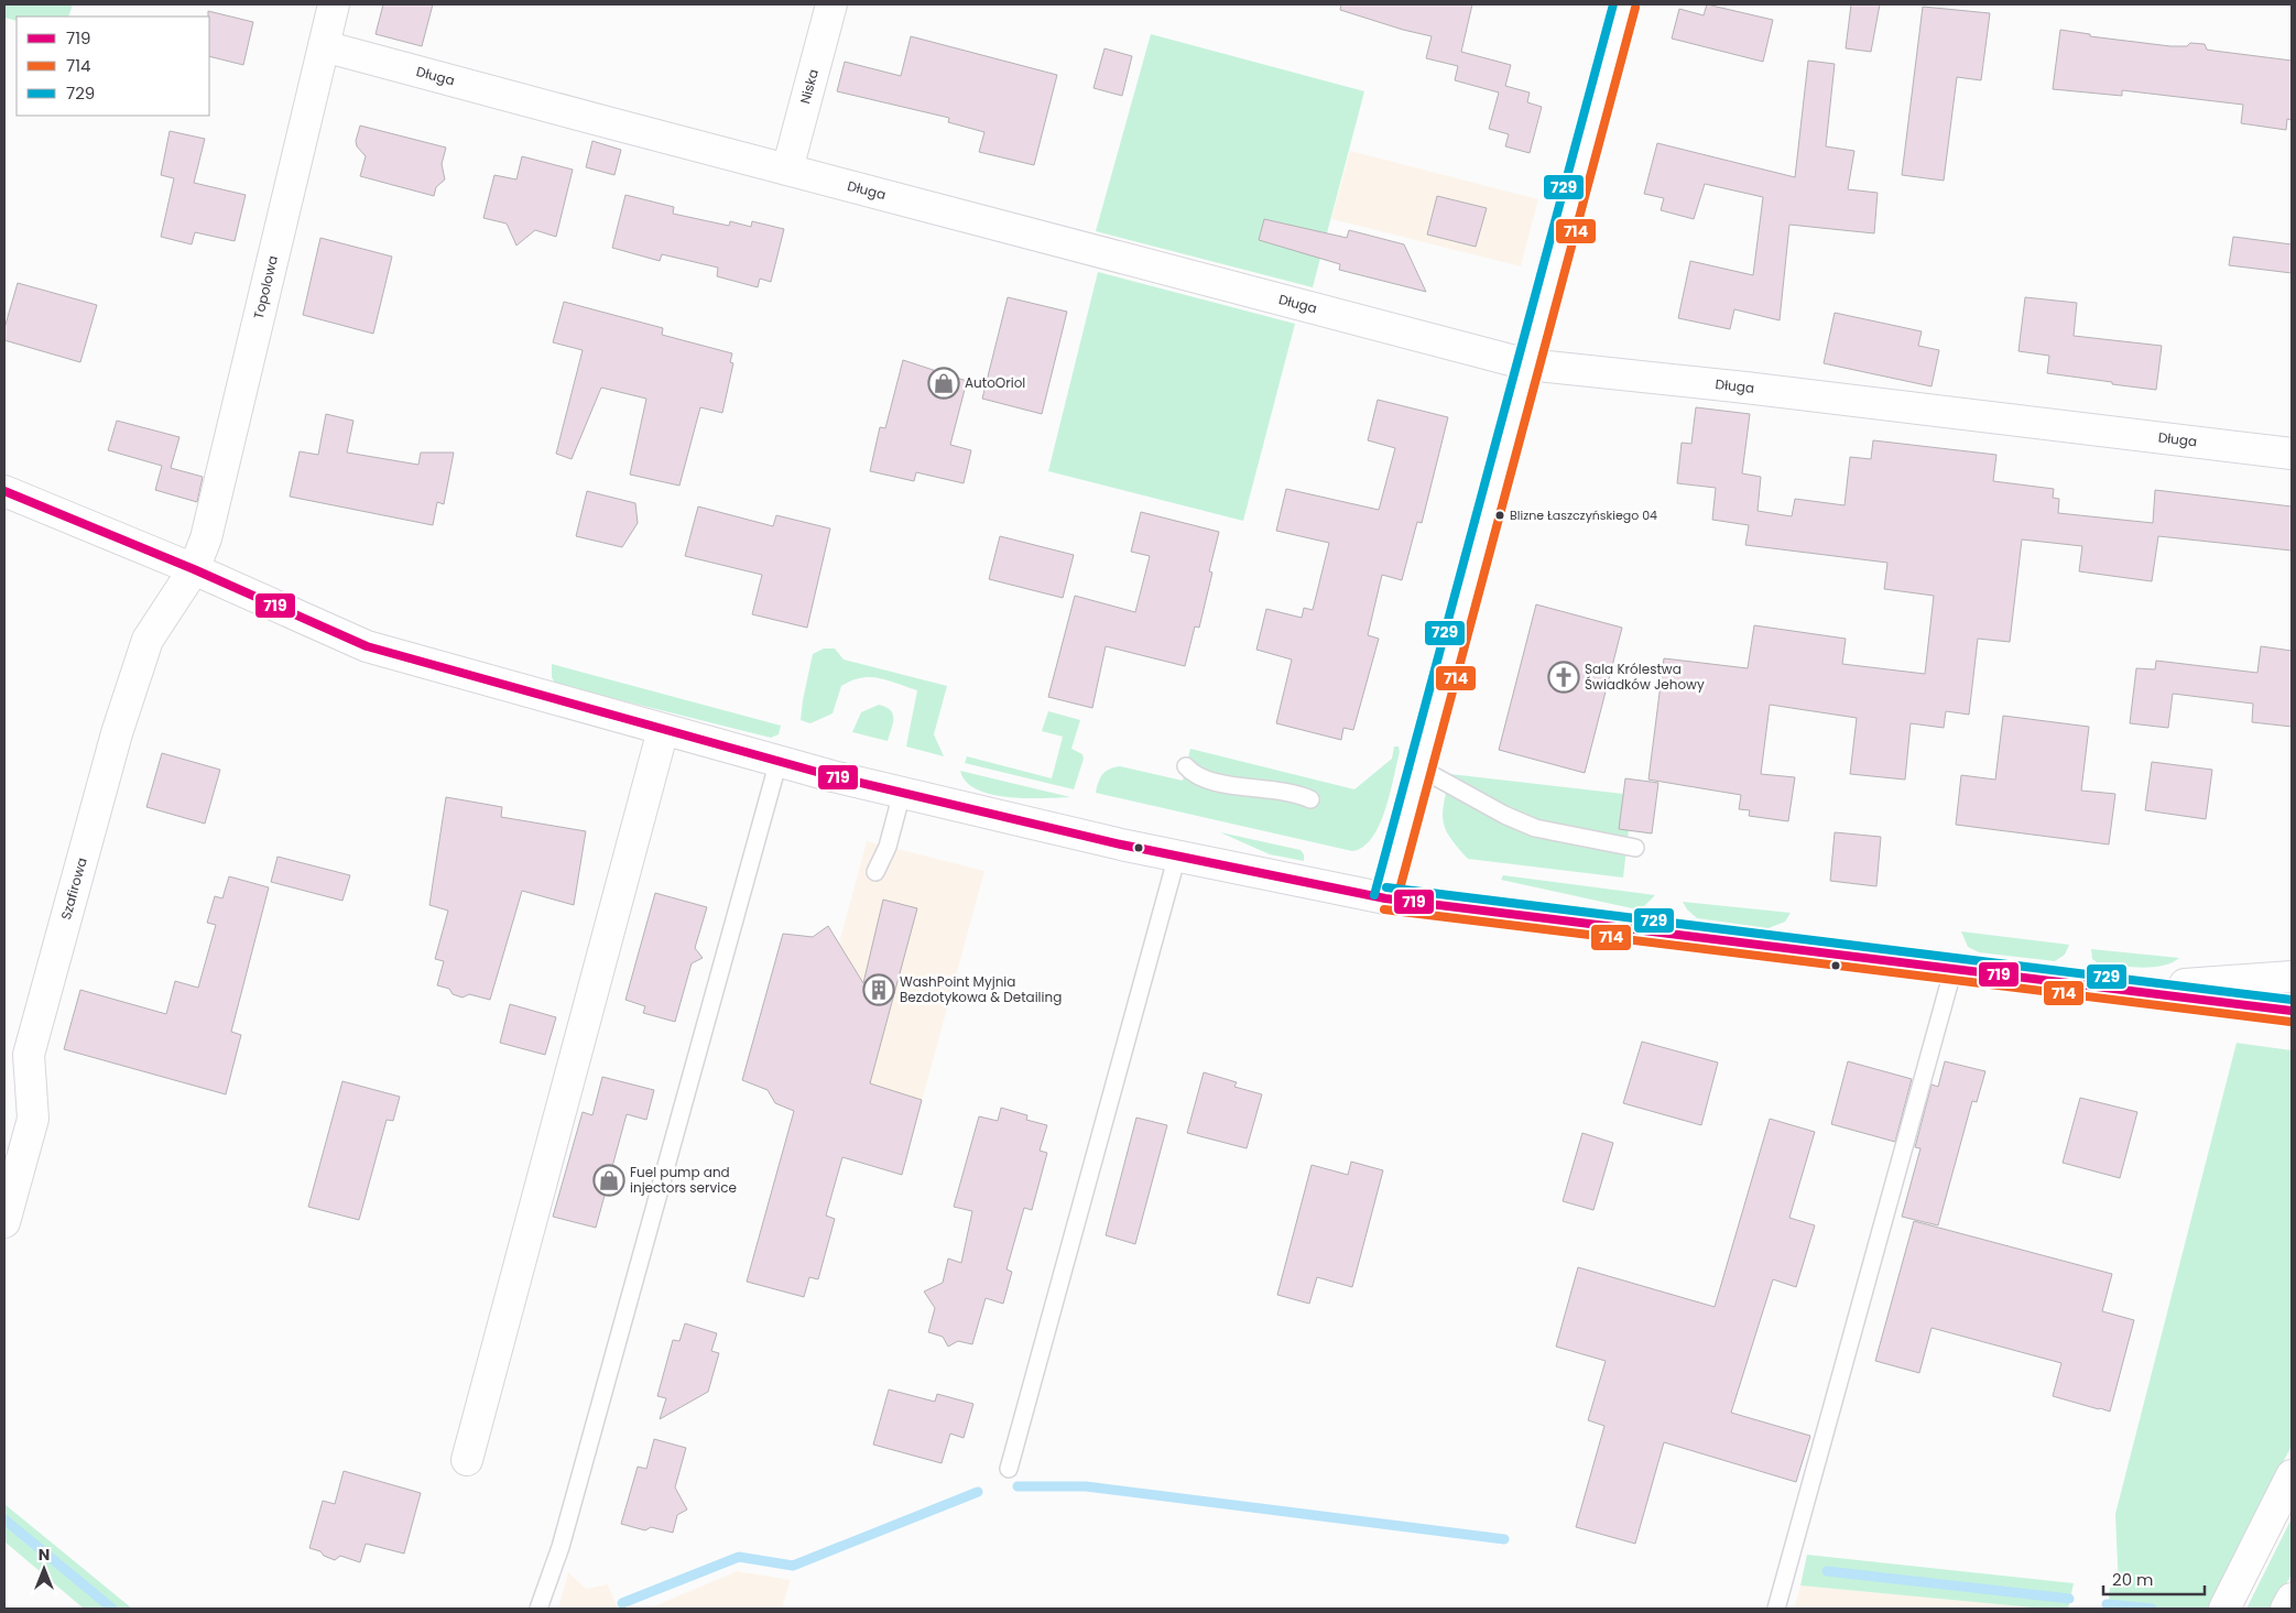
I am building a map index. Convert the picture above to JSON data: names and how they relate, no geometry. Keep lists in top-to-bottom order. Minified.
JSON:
{"streets":{"main road":["Długa","Niska","Topolowa","Szafirowa"]},"crossings":[["Długa","Niska"],["Długa","Topolowa"],["Topolowa","Szafirowa"]],"places":{"shop":["AutoOriol","Fuel pump and injectors service"],"other":["Blizne Łaszczyńskiego 04"],"church":["Sala Królestwa Świadków Jehowy"],"building":["WashPoint Myjnia Bezdotykowa & Detailing"]},"lines":["transit line 729","transit line 714","transit line 719"],"legend":["719","714","729"],"scale_bar":"20 m","north":"top"}
